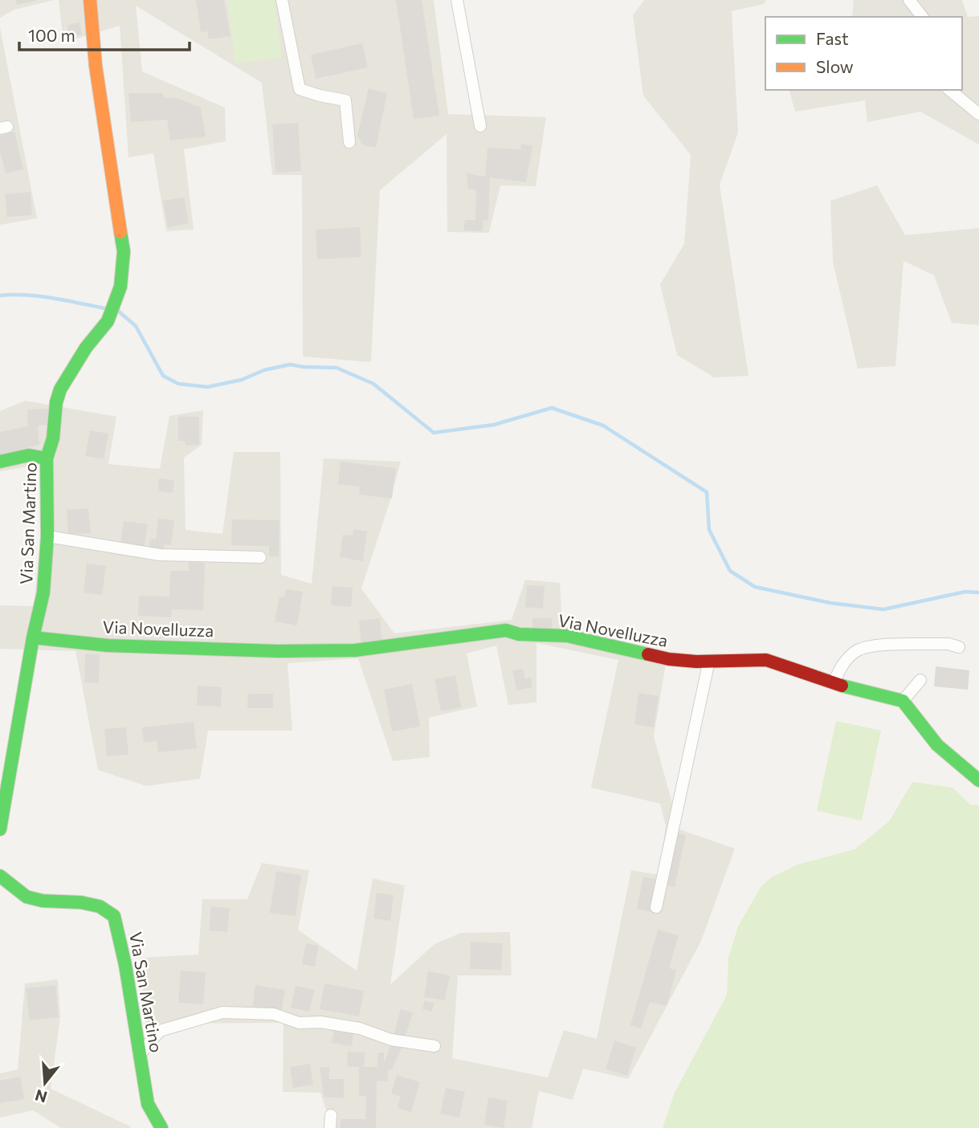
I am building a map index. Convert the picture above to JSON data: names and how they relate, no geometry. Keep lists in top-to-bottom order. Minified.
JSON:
{"streets":{"street":["Via San Martino","Via Novelluzza"]},"crossings":[["Via San Martino","Via Novelluzza"]],"legend":["Fast","Slow"],"scale_bar":"100 m","north":"bottom"}
